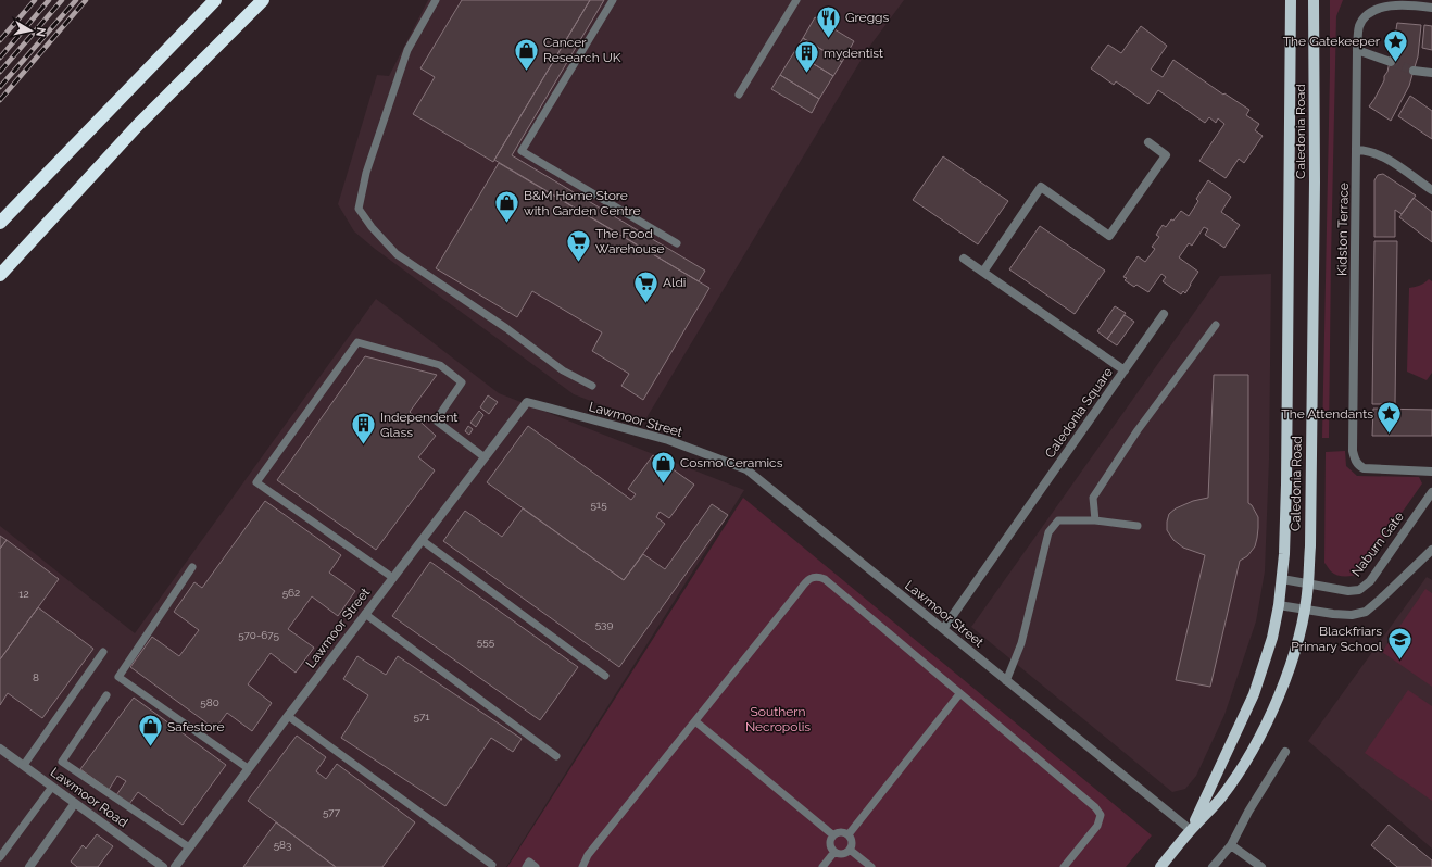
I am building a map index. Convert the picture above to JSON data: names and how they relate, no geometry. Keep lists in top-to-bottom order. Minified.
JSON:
{"streets":{"main road":["Caledonia Road"],"street":["Kidston Terrace","Caledonia Square","Lawmoor Street","Naburn Gate","Lawmoor Road"]},"crossings":[["Caledonia Road","Lawmoor Street"],["Caledonia Road","Naburn Gate"],["Caledonia Square","Lawmoor Street"]],"parks":["Southern Necropolis"],"places":{"restaurant":["Greggs"],"place":["The Gatekeeper","The Attendants"],"shop":["Cancer Research UK","B&M Home Store with Garden Centre","Cosmo Ceramics","Safestore"],"building":["mydentist","Independent Glass"],"supermarket":["The Food Warehouse","Aldi"],"school or university":["Blackfriars Primary School"]},"house_numbers":["515","562","12","539","570-675","555","8","580","571","577","583"],"north":"right"}
